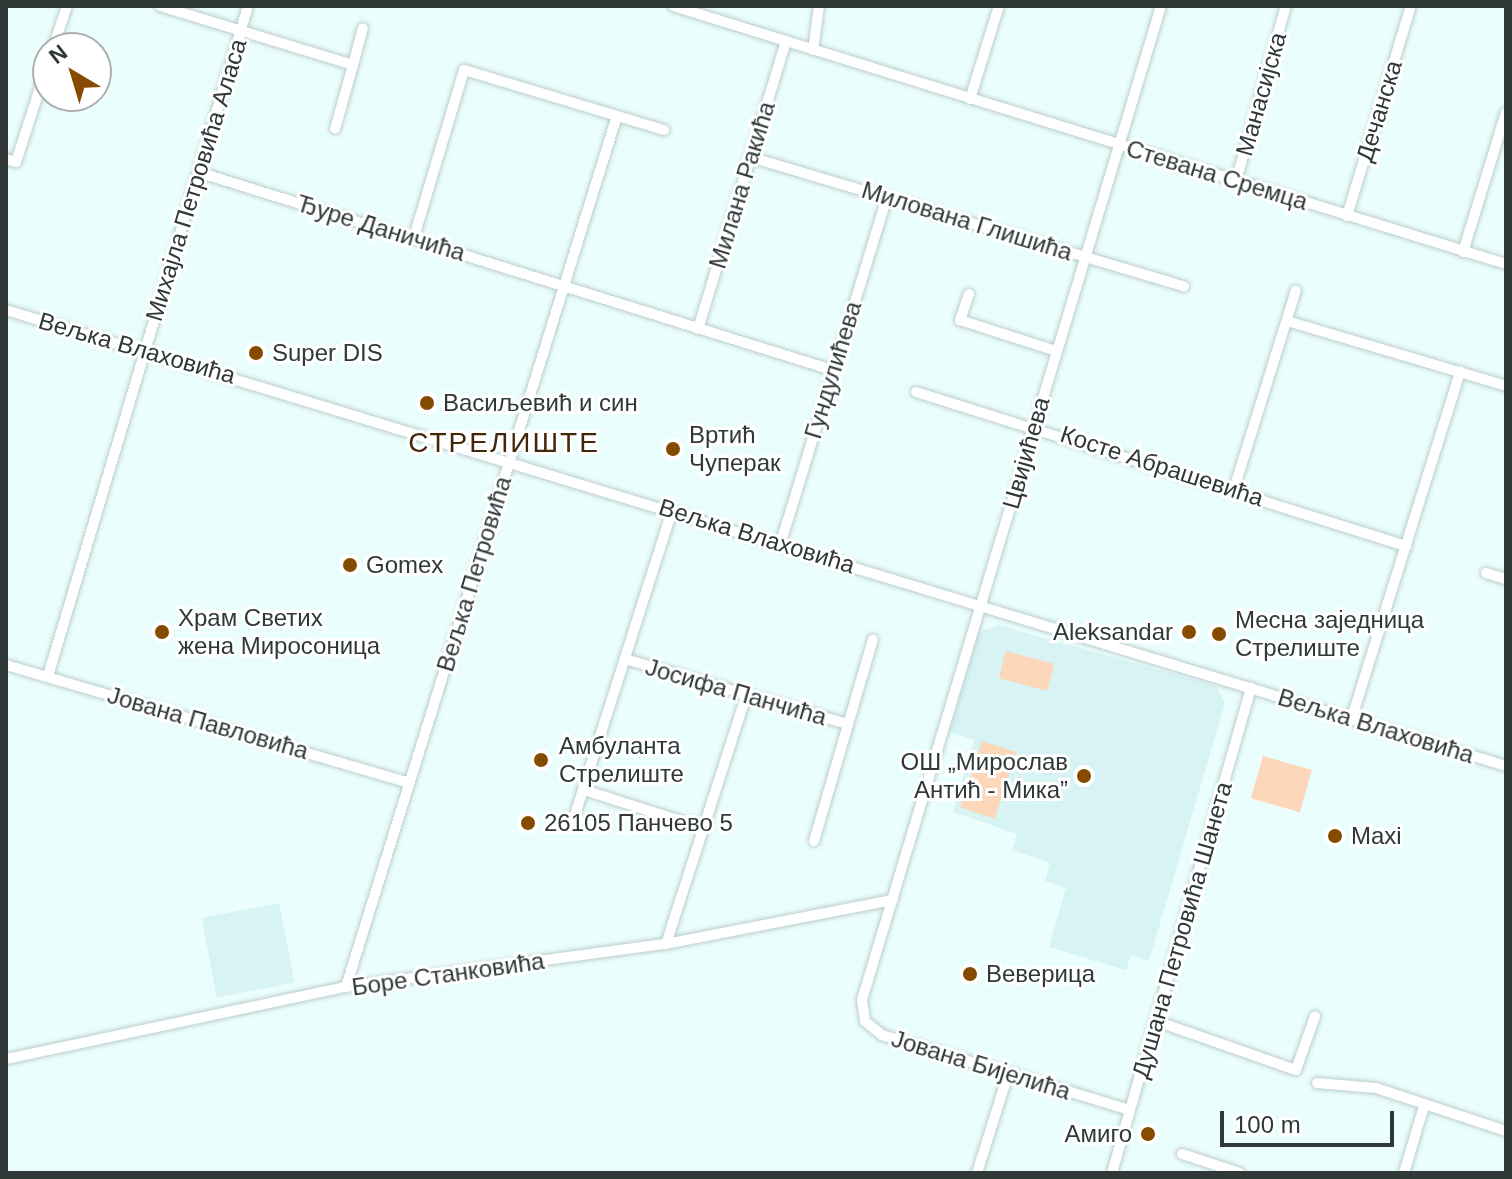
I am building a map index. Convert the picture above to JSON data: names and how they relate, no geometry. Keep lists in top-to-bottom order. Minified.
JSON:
{"streets":{"street":["Манасијска","Дечанска","Стевана Сремца","Михајла Петровића Аласа","Милана Ракића","Милована Глишића","Ђуре Даничића","Вељка Влаховића","Гундулићева","Цвијићева","Косте Абрашевића","Вељка Петровића","Јосифа Панчића","Јована Павловића","Душана Петровића Шанета","Боре Станковића","Јована Бијелића"]},"crossings":[["Манасијска","Стевана Сремца"],["Дечанска","Стевана Сремца"],["Стевана Сремца","Милана Ракића"],["Стевана Сремца","Цвијићева"],["Михајла Петровића Аласа","Ђуре Даничића"],["Михајла Петровића Аласа","Вељка Влаховића"],["Михајла Петровића Аласа","Јована Павловића"],["Милана Ракића","Милована Глишића"],["Милана Ракића","Ђуре Даничића"],["Милована Глишића","Гундулићева"],["Милована Глишића","Цвијићева"],["Ђуре Даничића","Гундулићева"],["Ђуре Даничића","Вељка Петровића"],["Вељка Влаховића","Гундулићева"],["Вељка Влаховића","Цвијићева"],["Вељка Влаховића","Вељка Петровића"],["Вељка Влаховића","Душана Петровића Шанета"],["Цвијићева","Косте Абрашевића"],["Цвијићева","Боре Станковића"],["Цвијићева","Јована Бијелића"],["Вељка Петровића","Јована Павловића"],["Вељка Петровића","Боре Станковића"],["Душана Петровића Шанета","Јована Бијелића"],["Боре Станковића","Јована Бијелића"]],"districts":["СТРЕЛИШТЕ"],"places":["Super DIS","Васиљевић и син","Вртић Чуперак","Gomex","Храм Светих жена Миросоница","Aleksandar","Месна заједница Стрелиште","Амбуланта Стрелиште","ОШ „Мирослав Антић - Мика”","26105 Панчево 5","Maxi","Веверица","Амиго"],"scale_bar":"100 m","north":"top left"}
